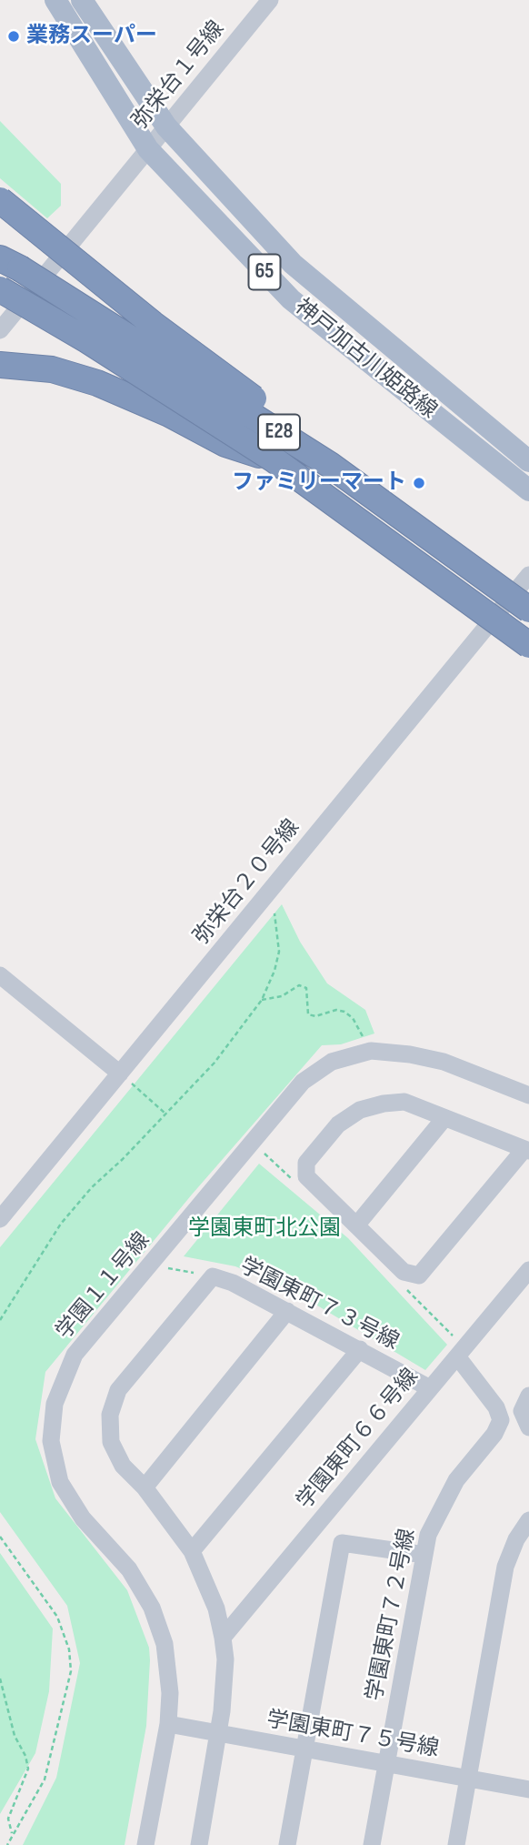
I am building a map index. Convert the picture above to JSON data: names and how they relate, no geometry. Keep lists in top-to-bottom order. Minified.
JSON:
{"streets":{"highway":["E28"],"main road":["65","神戸加古川姫路線"],"street":["弥栄台１号線","弥栄台２０号線","学園１１号線","学園東町７３号線","学園東町６６号線","学園東町７２号線","学園東町７５号線"]},"crossings":[["弥栄台１号線","神戸加古川姫路線"],["学園１１号線","学園東町７５号線"],["学園東町７３号線","学園東町６６号線"],["学園東町７３号線","学園東町７５号線"],["学園東町６６号線","学園東町７２号線"],["学園東町７２号線","学園東町７５号線"]],"parks":["学園東町北公園"],"places":["業務スーパー","ファミリーマート"]}
